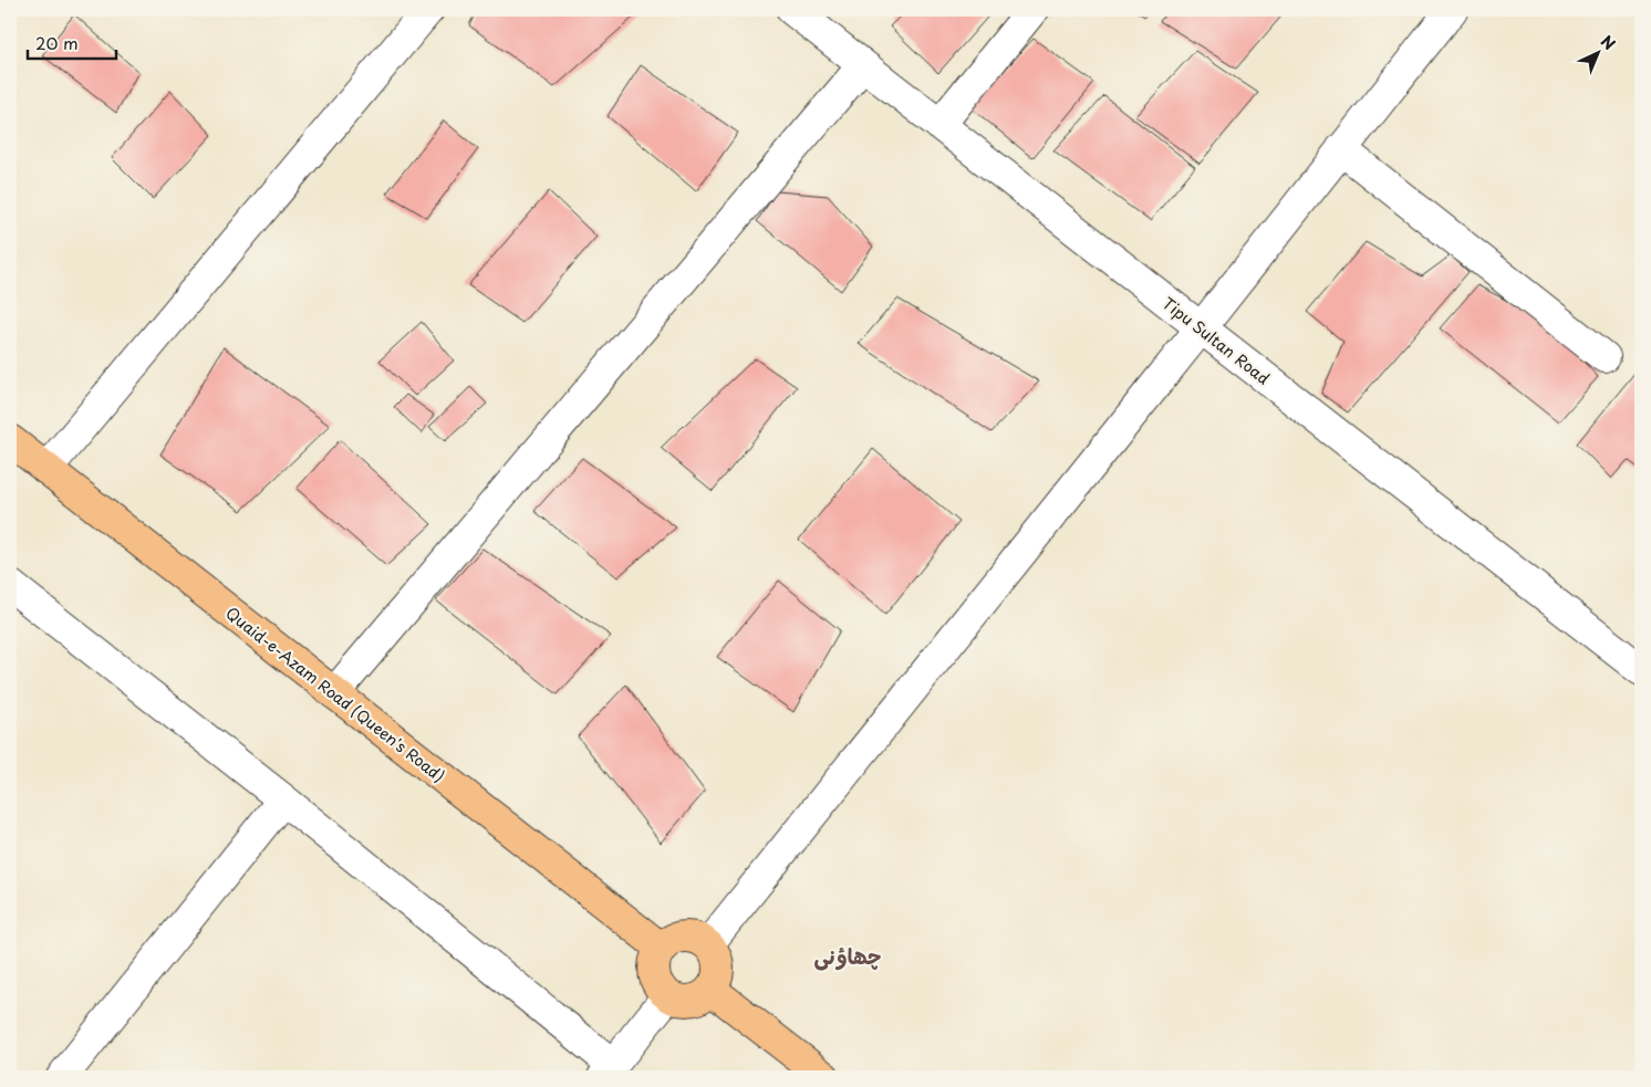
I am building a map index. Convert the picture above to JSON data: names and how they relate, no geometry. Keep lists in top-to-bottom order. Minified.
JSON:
{"streets":{"main road":["Quaid-e-Azam Road (Queen's Road)"],"street":["Tipu Sultan Road"]},"districts":["چھاؤنی"],"scale_bar":"20 m","north":"top right"}
